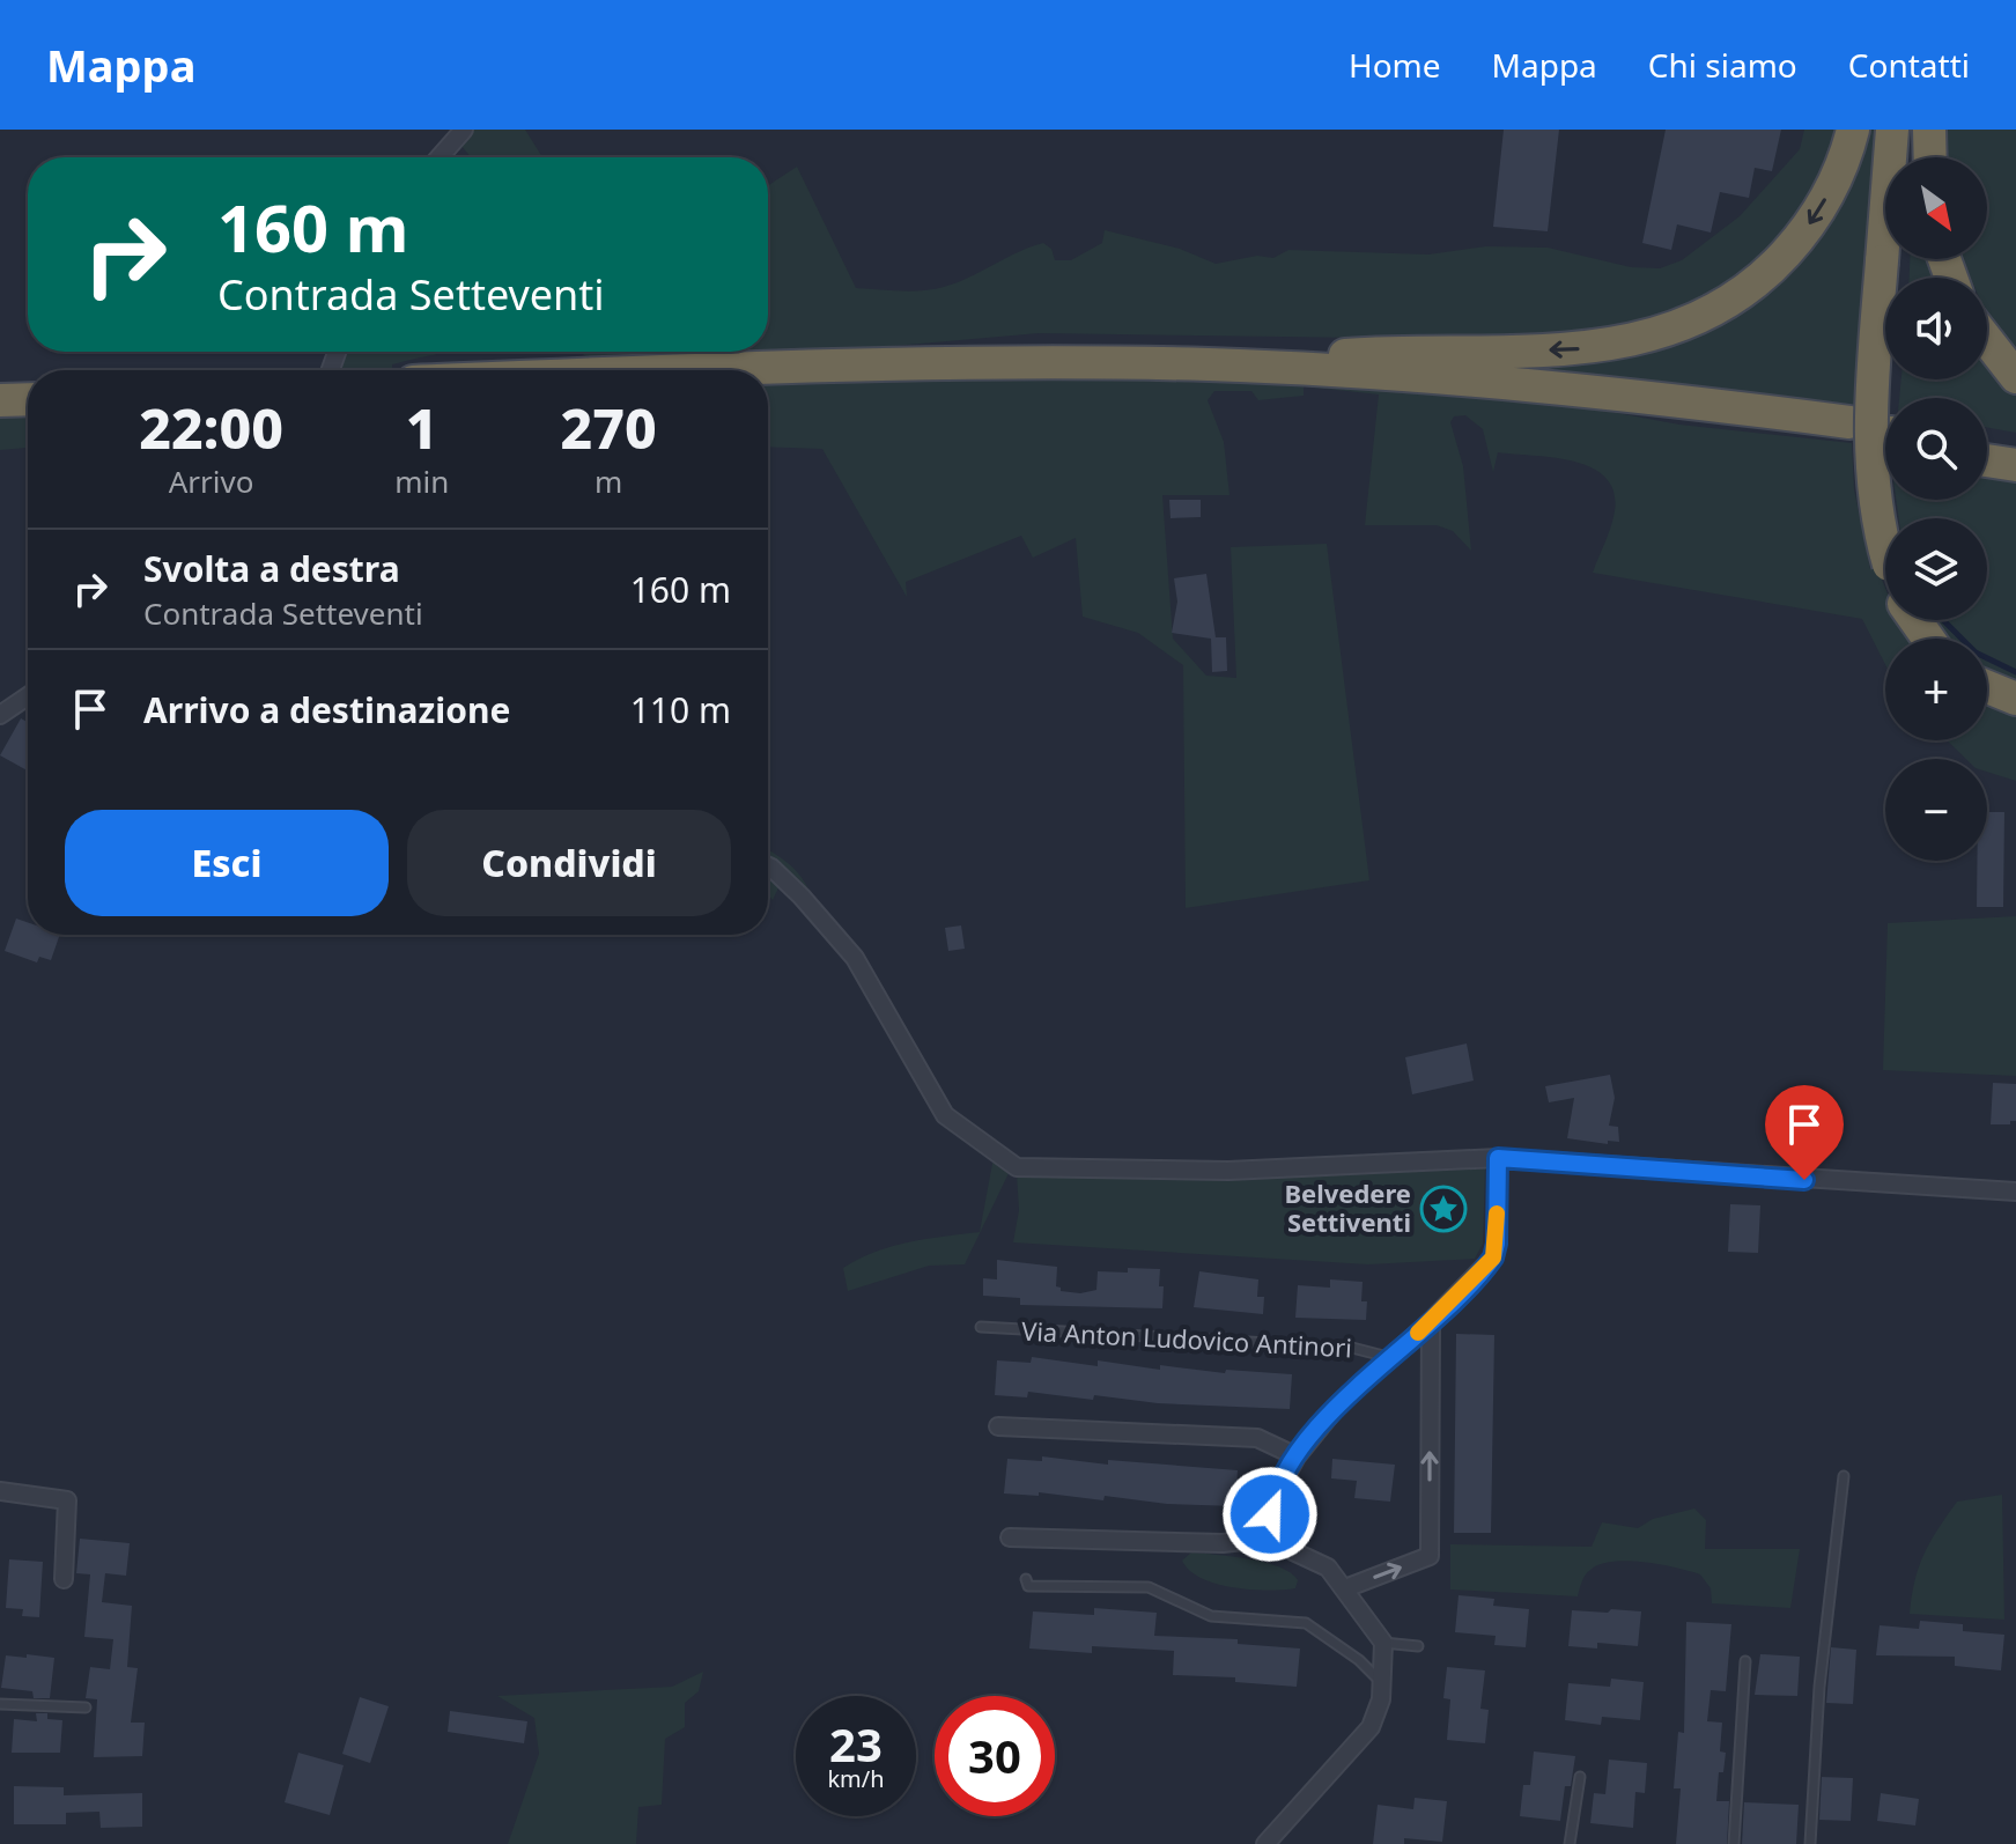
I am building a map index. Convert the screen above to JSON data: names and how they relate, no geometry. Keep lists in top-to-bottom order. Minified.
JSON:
{"streets":{"street":["Via Anton Ludovico Antinori"]},"places":{"place":["Belvedere Settiventi"]},"north":"bottom right","page":{"header":"Mappa","nav":["Home","Mappa","Chi siamo","Contatti"],"map_buttons":["+","−"],"turn":["160 m","Contrada Setteventi"],"eta":["22:00","Arrivo","1","min","270","m"],"list":[{"name":"Svolta a destra","note":"Contrada Setteventi","value":"160 m"},{"name":"Arrivo a destinazione","value":"110 m"}],"buttons":["Esci","Condividi"],"speed":"23 km/h","limit":"30"}}
